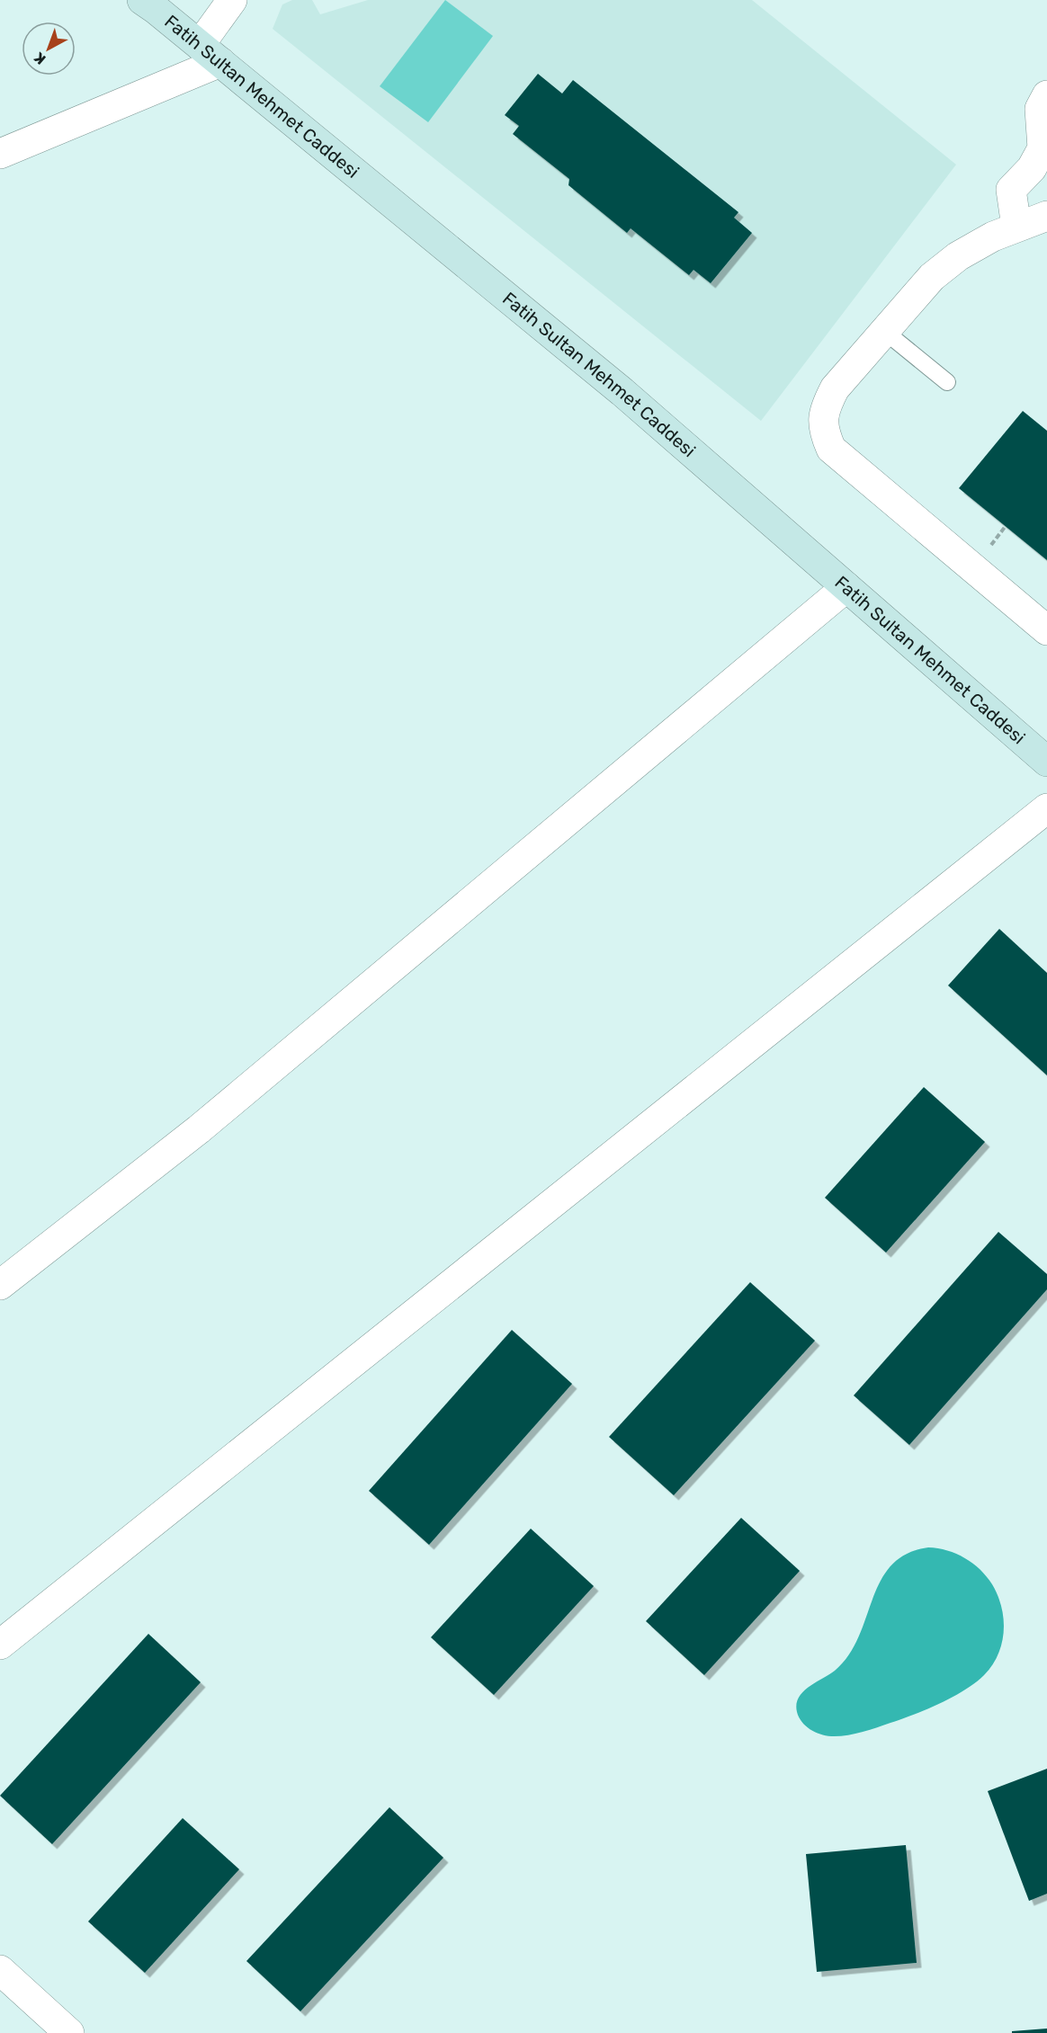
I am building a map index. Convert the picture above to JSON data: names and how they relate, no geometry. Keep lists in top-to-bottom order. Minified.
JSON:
{"streets":{"main road":["Fatih Sultan Mehmet Caddesi"]},"north":"bottom left"}
